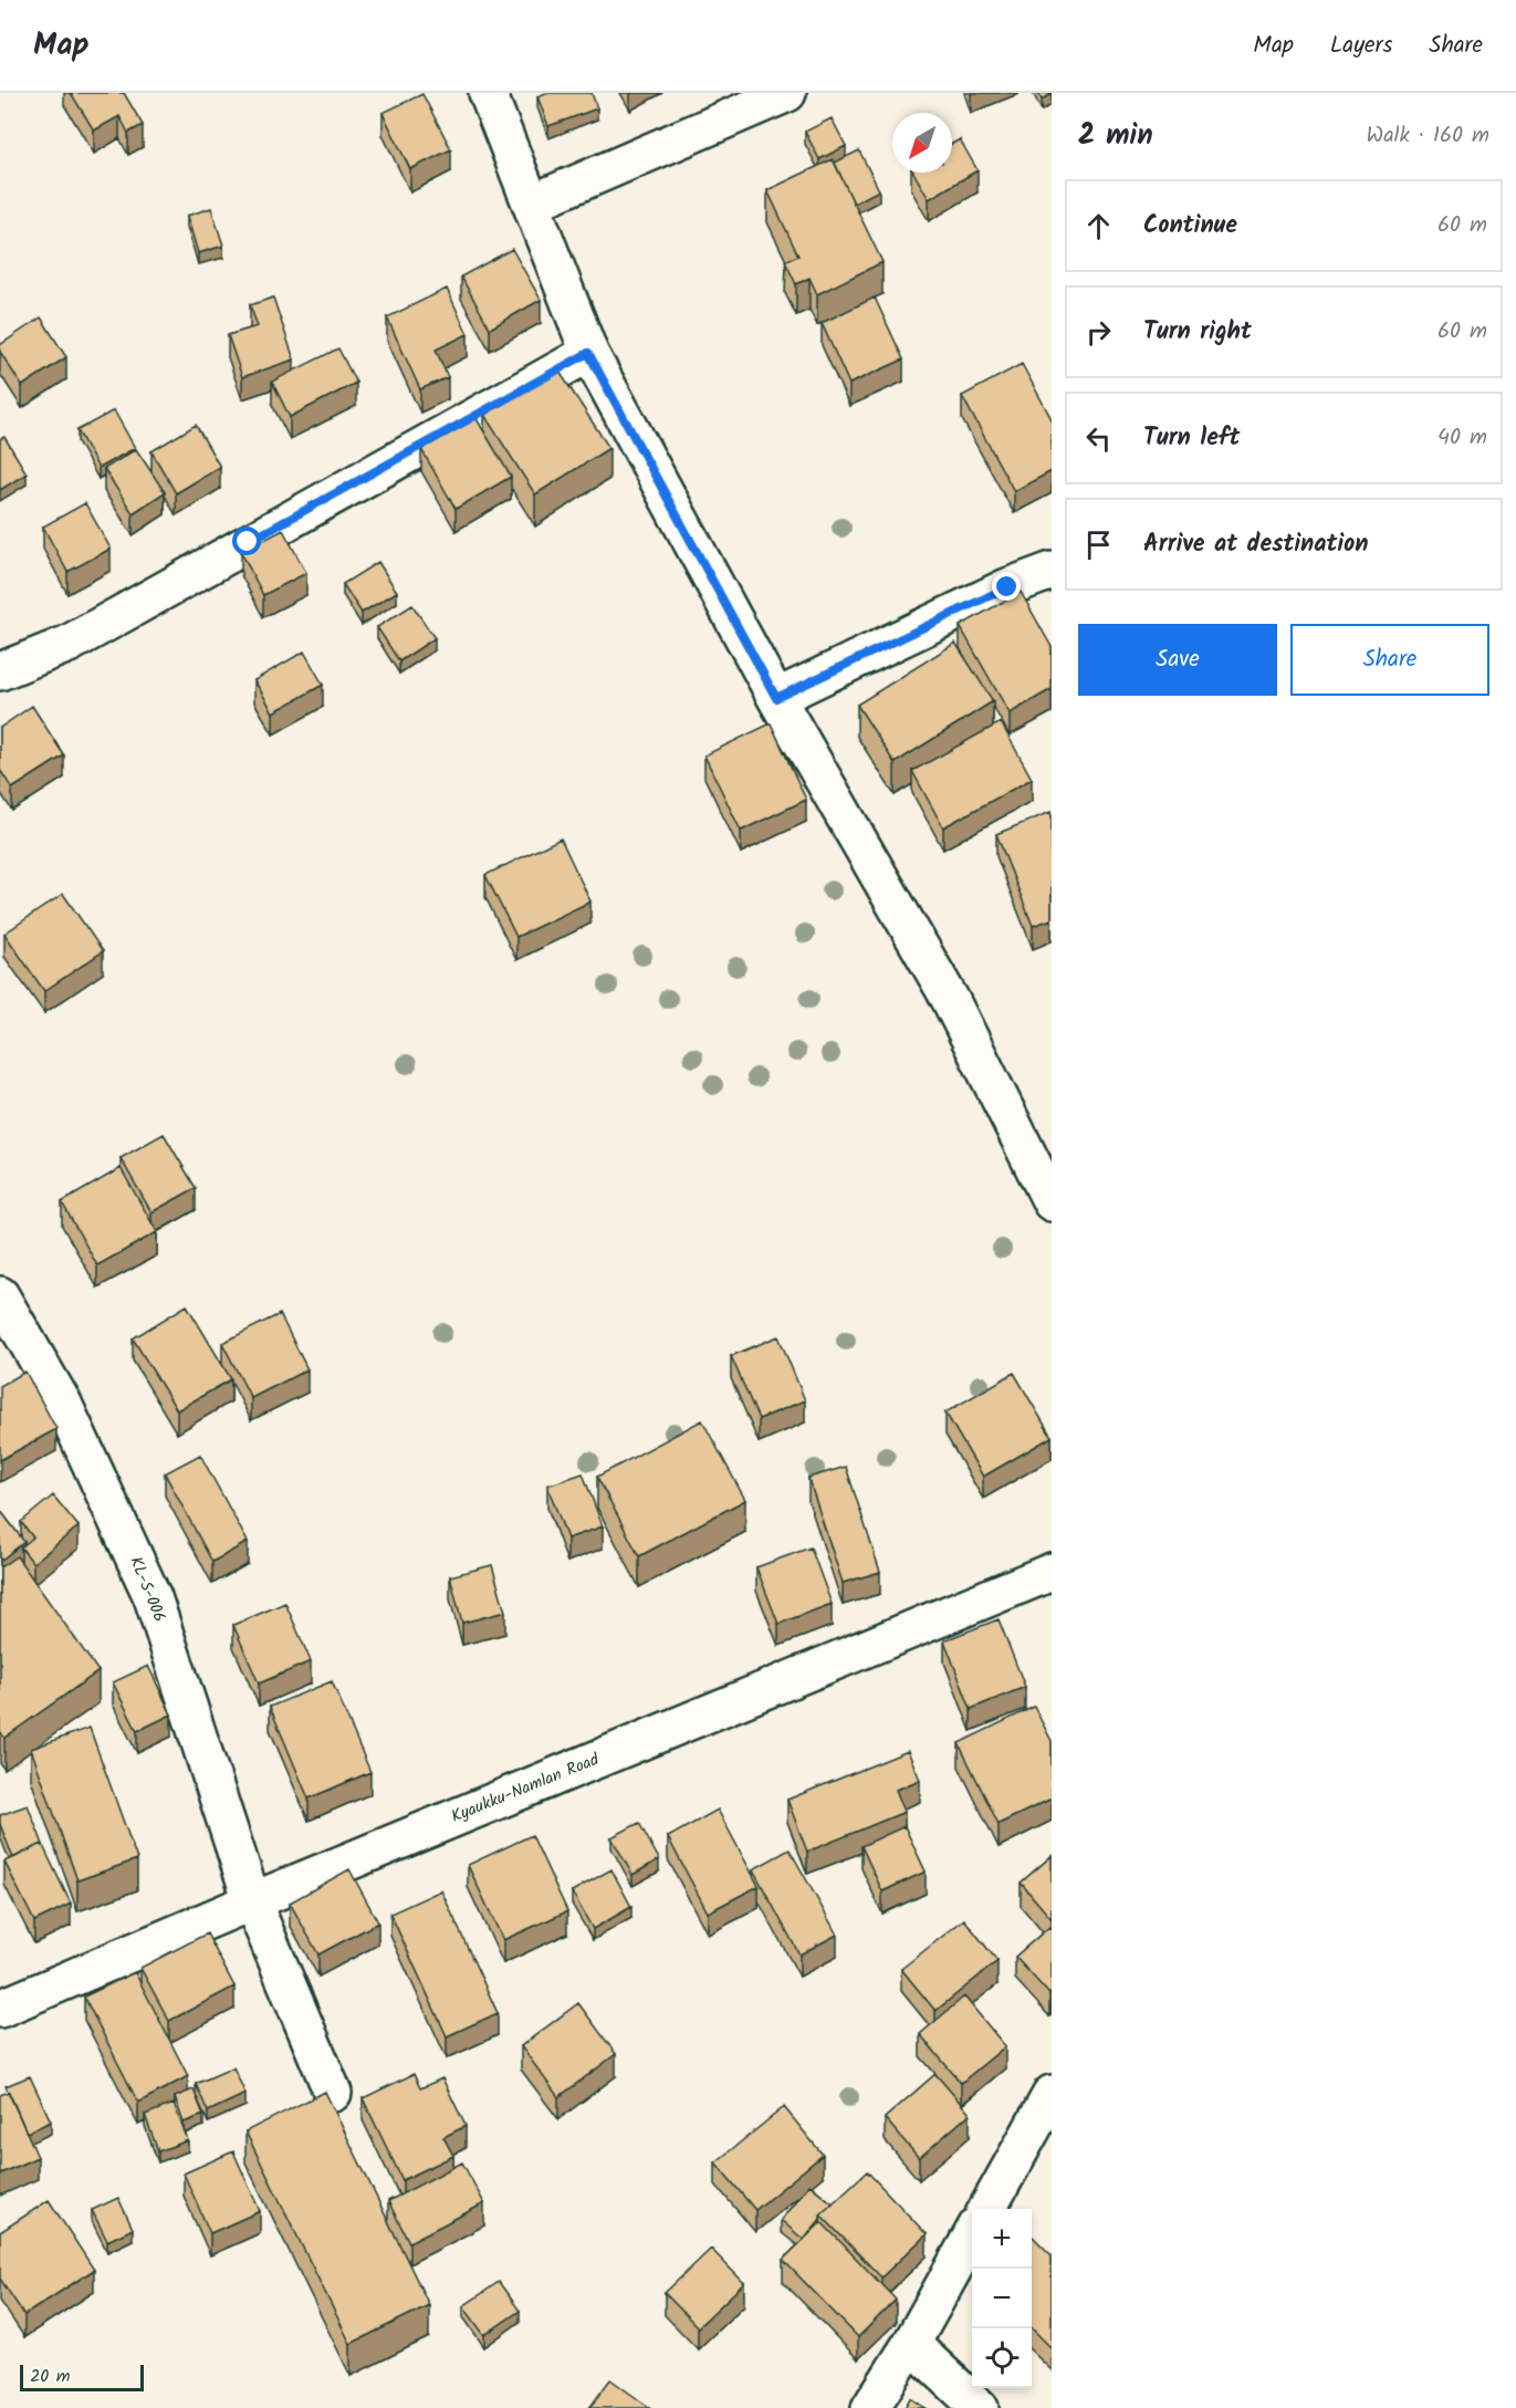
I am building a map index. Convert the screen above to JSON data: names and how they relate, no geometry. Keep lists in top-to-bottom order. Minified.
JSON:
{"streets":{"street":["KL-S-006","Kyaukku-Namlan Road"]},"crossings":[["KL-S-006","Kyaukku-Namlan Road"]],"scale_bar":"20 m","north":"bottom left","page":{"header":"Map","nav":["Map","Layers","Share"],"heading":["2 min","Walk · 160 m"],"list":[["Continue","60 m"],["Turn right","60 m"],["Turn left","40 m"],"Arrive at destination"],"buttons":["Save","Share"],"map_buttons":["+","−"],"scale":"20 m"}}
